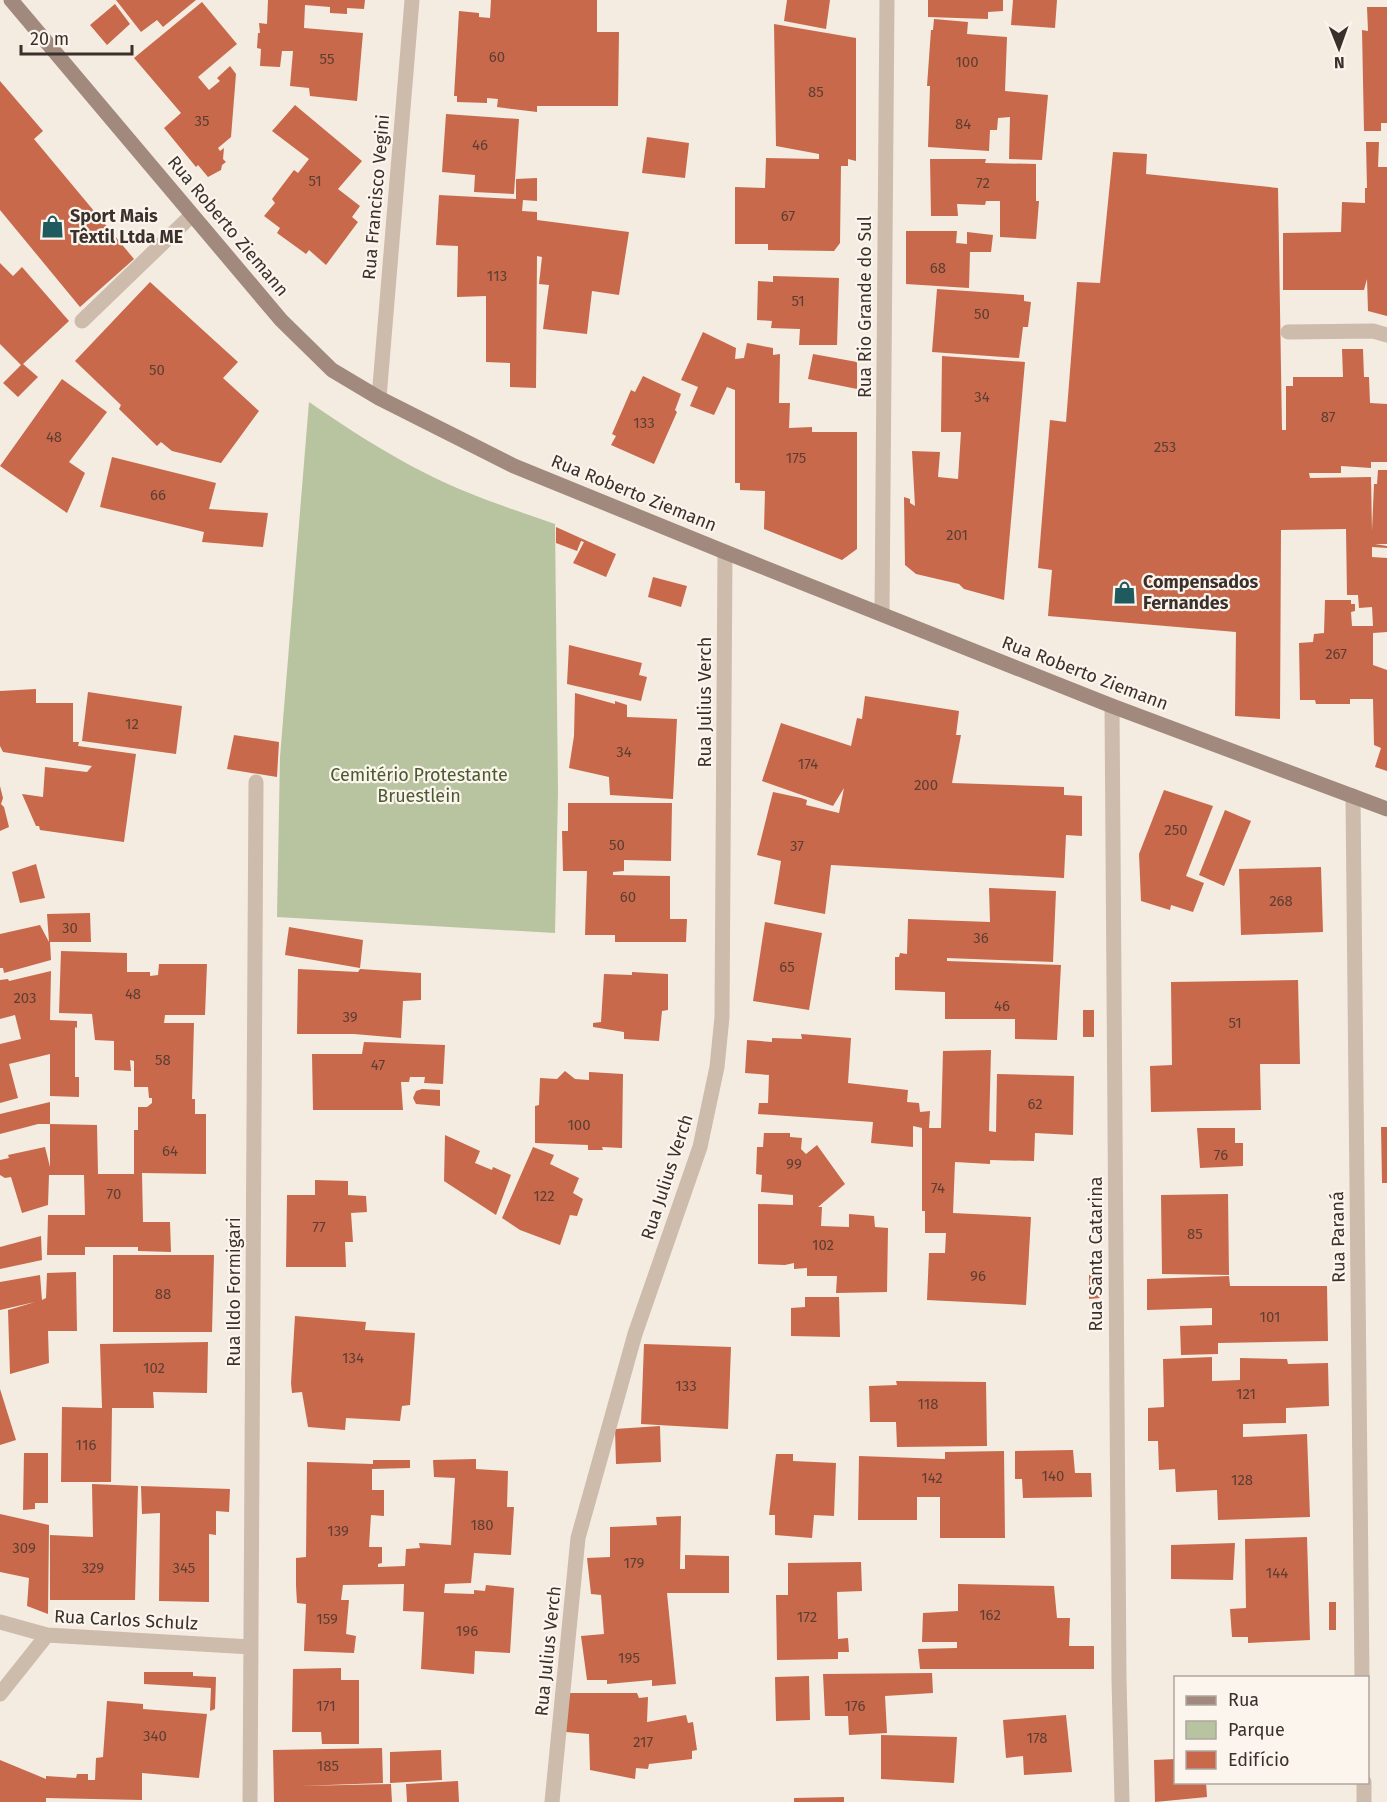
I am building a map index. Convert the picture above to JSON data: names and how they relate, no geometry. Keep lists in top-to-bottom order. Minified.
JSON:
{"streets":{"main road":["Rua Roberto Ziemann"],"street":["Rua Francisco Vegini","Rua Rio Grande do Sul","Rua Julius Verch","Rua Paraná","Rua Santa Catarina","Rua Ildo Formigari","Rua Carlos Schulz"]},"crossings":[["Rua Francisco Vegini","Rua Roberto Ziemann"],["Rua Roberto Ziemann","Rua Rio Grande do Sul"],["Rua Roberto Ziemann","Rua Julius Verch"],["Rua Roberto Ziemann","Rua Paraná"],["Rua Roberto Ziemann","Rua Santa Catarina"],["Rua Ildo Formigari","Rua Carlos Schulz"]],"parks":["Cemitério Protestante Bruestlein"],"places":{"shop":["Sport Mais Têxtil Ltda ME","Compensados Fernandes"]},"house_numbers":["60","55","100","85","35","84","46","51","72","67","68","113","51","50","50","34","87","133","48","253","175","66","201","267","12","34","174","200","250","50","37","60","268","30","36","65","48","203","46","39","51","58","47","62","100","64","76","99","74","70","122","77","85","102","96","88","101","134","102","133","121","118","116","140","142","128","180","139","309","179","329","345","144","162","172","159","196","195","171","176","340","178","217","185"],"legend":["Rua","Parque","Edifício"],"scale_bar":"20 m","north":"bottom"}
